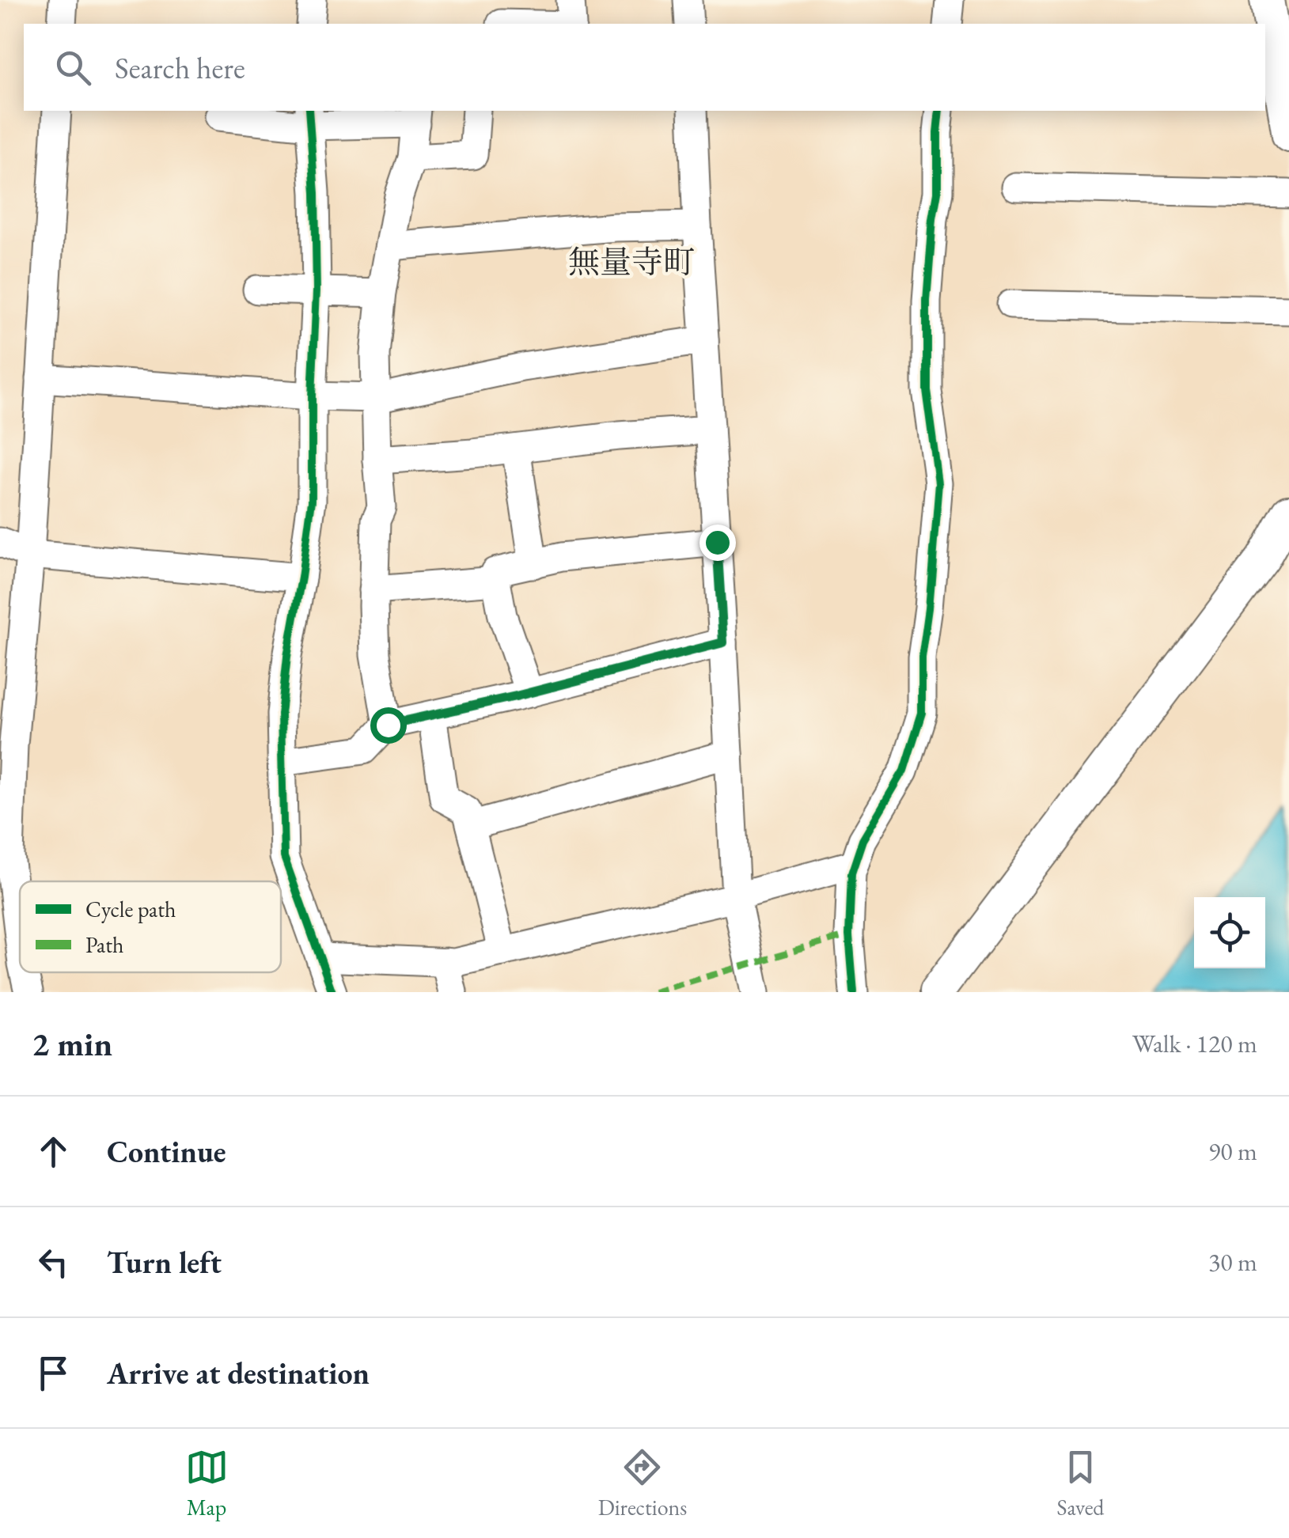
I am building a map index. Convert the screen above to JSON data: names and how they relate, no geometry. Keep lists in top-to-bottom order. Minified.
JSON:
{"districts":["無量寺町"],"legend":["Cycle path","Path"],"page":{"search":"Search here","heading":["2 min","Walk · 120 m"],"list":[["Continue","90 m"],["Turn left","30 m"],"Arrive at destination"],"nav":["Map","Directions","Saved"]}}
